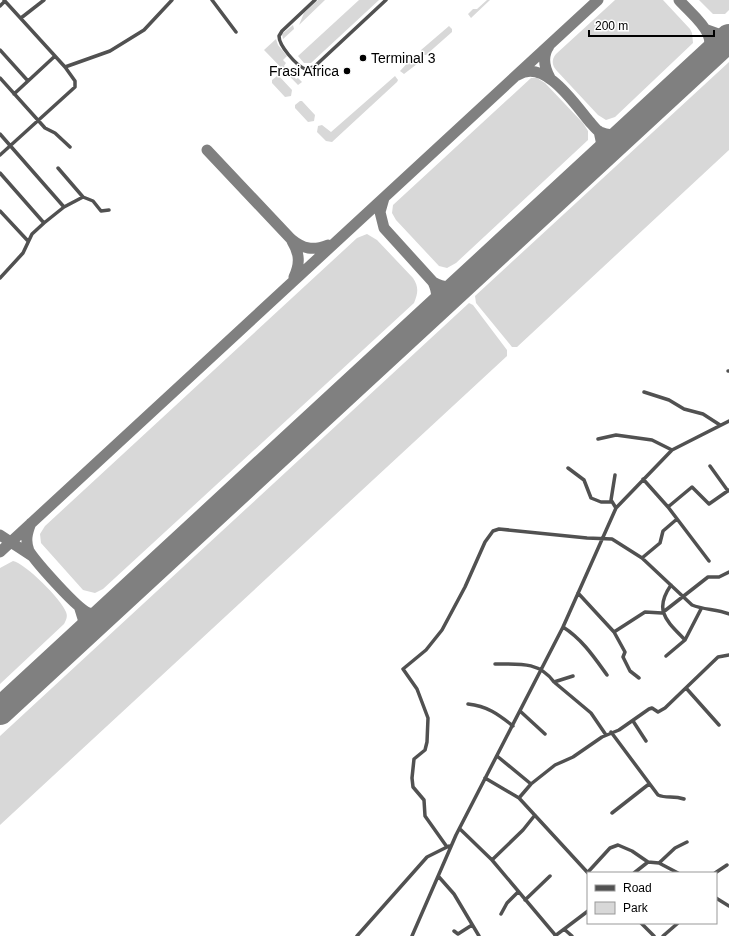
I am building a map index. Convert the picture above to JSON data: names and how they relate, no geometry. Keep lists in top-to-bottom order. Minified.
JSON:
{"places":["Terminal 3","Frasi Africa"],"legend":["Road","Park"],"scale_bar":"200 m"}
